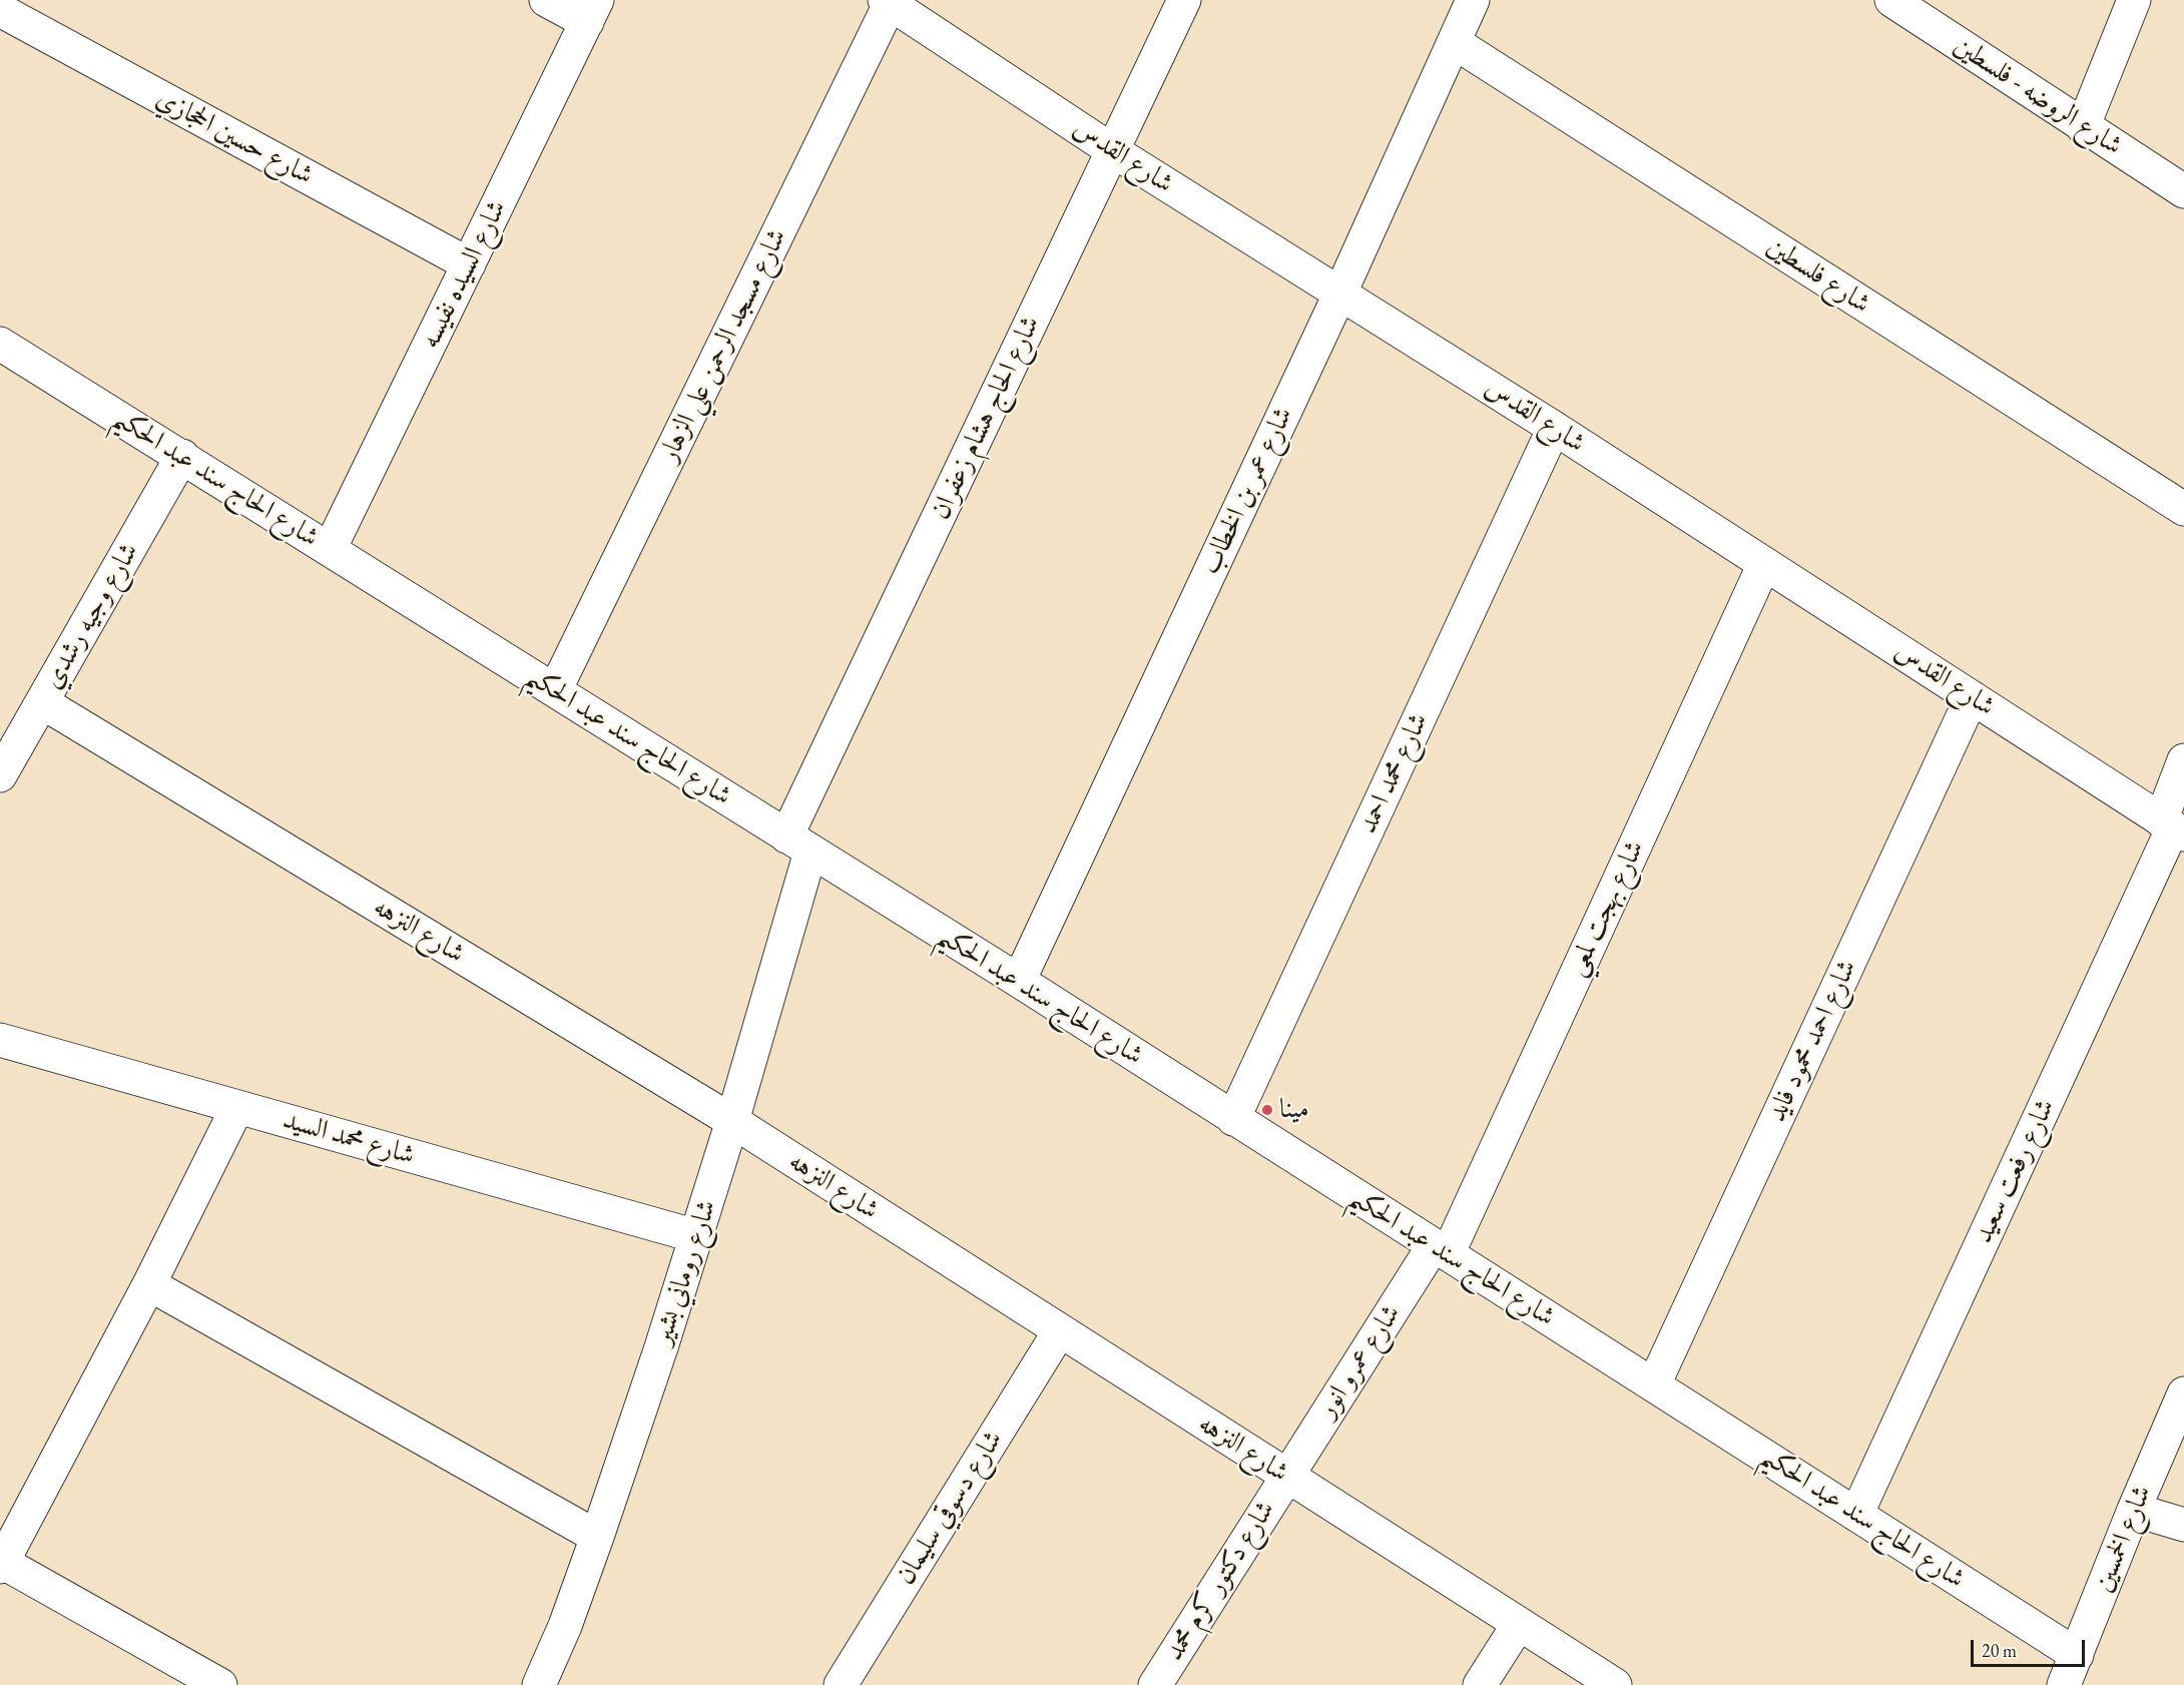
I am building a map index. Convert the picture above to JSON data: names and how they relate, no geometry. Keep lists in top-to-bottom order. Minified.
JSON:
{"streets":{"street":["شارع الروضه - فلسطين","شارع حسين الحجازي","شارع القدس","شارع السيده نفيسه","شارع فلسطين","شارع مسجد الرحمن علي الزهار","شارع الحاج هشام زعفران","شارع الحاج سند عبد الحكيم","شارع عمر بن الخطاب","شارع وجيه رشدي","شارع محمد احمد","شارع بهجت لمعي","شارع النزهه","شارع احمد محمود فايد","شارع محمد السيد","شارع رفعت سعيد","شارع روماني بشير","شارع عمرو انور","شارع دسوقي سليمان","شارع الخمسين","شارع دكتور كرم محمد"]},"crossings":[["شارع حسين الحجازي","شارع السيده نفيسه"],["شارع القدس","شارع مسجد الرحمن علي الزهار"],["شارع القدس","شارع الحاج هشام زعفران"],["شارع القدس","شارع عمر بن الخطاب"],["شارع القدس","شارع محمد احمد"],["شارع القدس","شارع بهجت لمعي"],["شارع القدس","شارع احمد محمود فايد"],["شارع القدس","شارع رفعت سعيد"],["شارع السيده نفيسه","شارع الحاج سند عبد الحكيم"],["شارع فلسطين","شارع عمر بن الخطاب"],["شارع مسجد الرحمن علي الزهار","شارع الحاج سند عبد الحكيم"],["شارع الحاج هشام زعفران","شارع الحاج سند عبد الحكيم"],["شارع الحاج هشام زعفران","شارع روماني بشير"],["شارع الحاج سند عبد الحكيم","شارع عمر بن الخطاب"],["شارع الحاج سند عبد الحكيم","شارع وجيه رشدي"],["شارع الحاج سند عبد الحكيم","شارع محمد احمد"],["شارع الحاج سند عبد الحكيم","شارع بهجت لمعي"],["شارع الحاج سند عبد الحكيم","شارع احمد محمود فايد"],["شارع الحاج سند عبد الحكيم","شارع رفعت سعيد"],["شارع الحاج سند عبد الحكيم","شارع روماني بشير"],["شارع الحاج سند عبد الحكيم","شارع عمرو انور"],["شارع الحاج سند عبد الحكيم","شارع الخمسين"],["شارع وجيه رشدي","شارع النزهه"],["شارع بهجت لمعي","شارع عمرو انور"],["شارع النزهه","شارع روماني بشير"],["شارع النزهه","شارع عمرو انور"],["شارع النزهه","شارع دسوقي سليمان"],["شارع النزهه","شارع دكتور كرم محمد"],["شارع محمد السيد","شارع روماني بشير"],["شارع عمرو انور","شارع دكتور كرم محمد"]],"places":["مينا"],"scale_bar":"20 m"}
